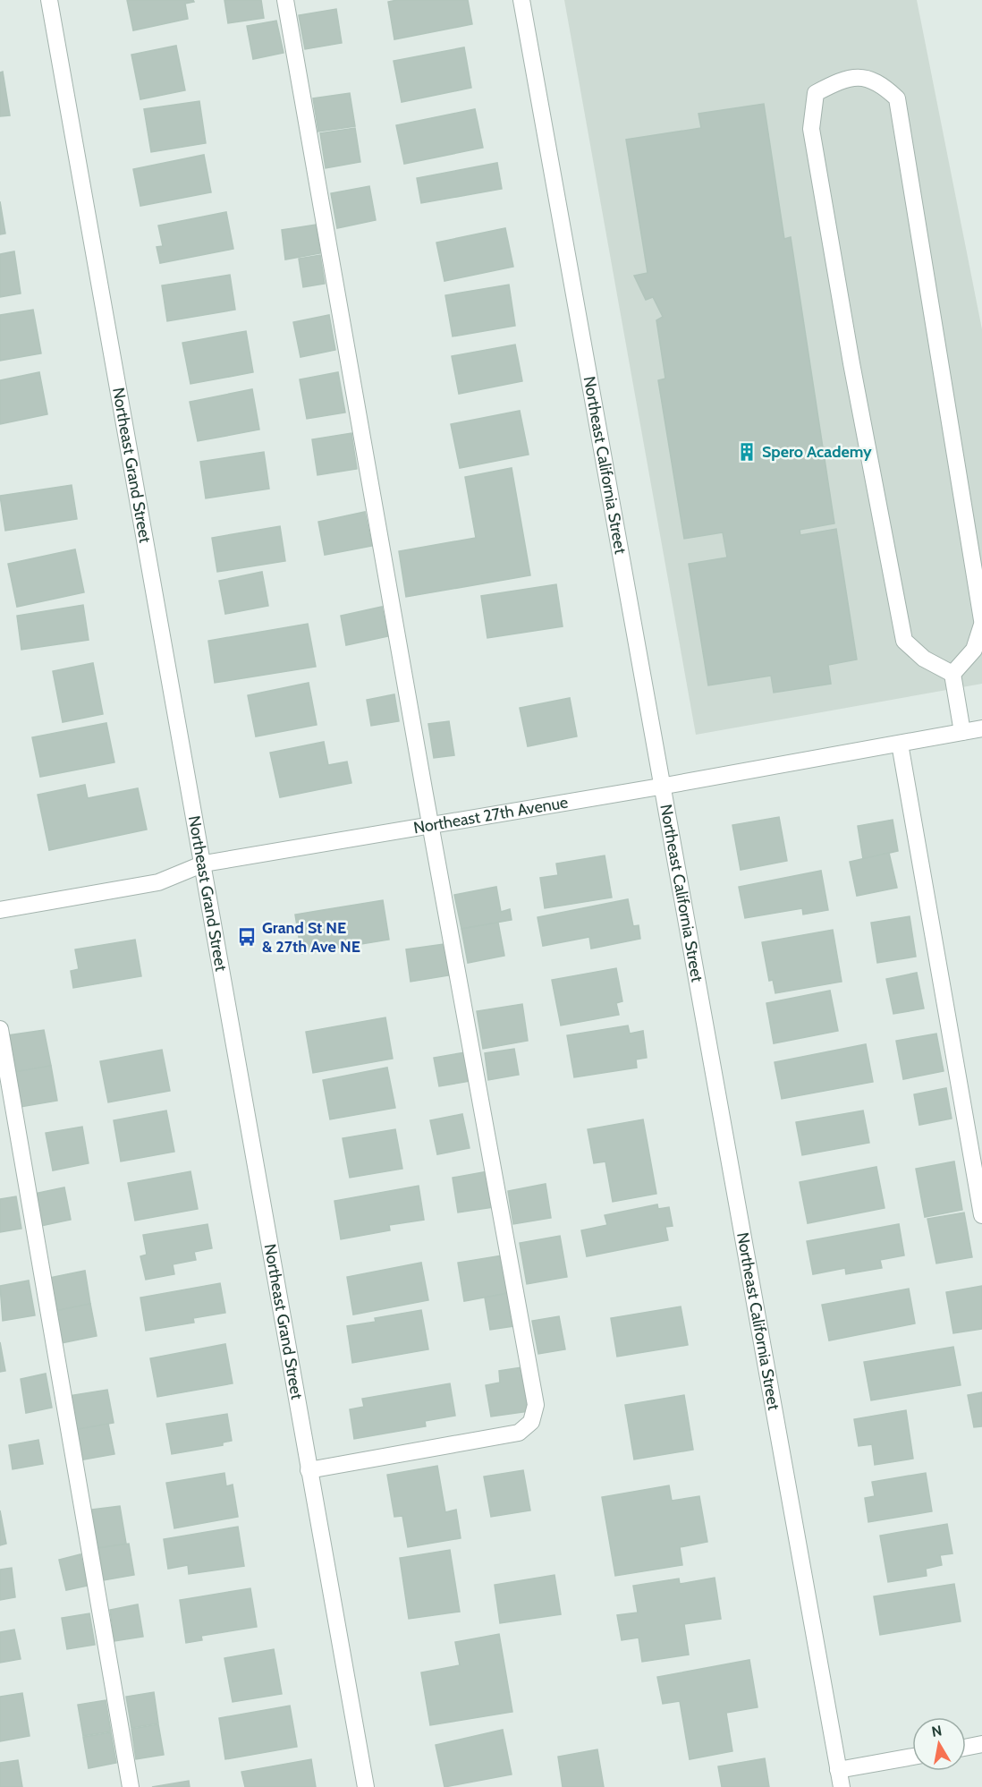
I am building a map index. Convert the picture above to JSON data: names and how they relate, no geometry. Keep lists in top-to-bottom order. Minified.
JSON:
{"streets":{"street":["Northeast Grand Street","Northeast California Street","Northeast 27th Avenue"]},"crossings":[["Northeast Grand Street","Northeast 27th Avenue"],["Northeast California Street","Northeast 27th Avenue"]],"places":{"building":["Spero Academy"],"bus stop":["Grand St NE & 27th Ave NE"]},"north":"top"}
